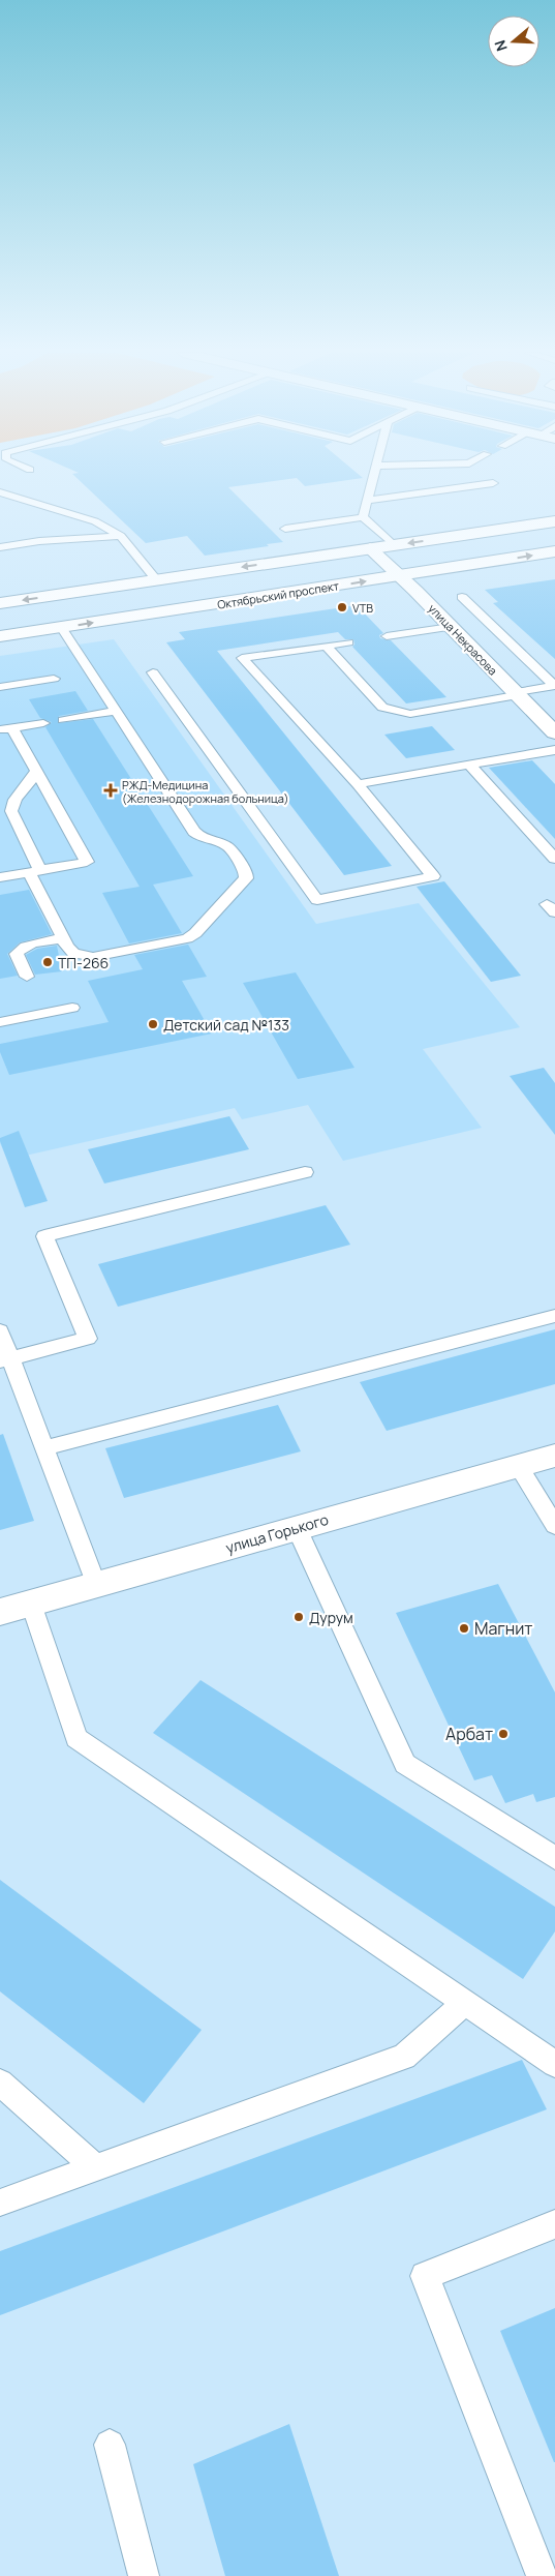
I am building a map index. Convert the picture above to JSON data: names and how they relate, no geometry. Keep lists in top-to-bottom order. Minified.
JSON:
{"streets":{"main road":["Октябрьский проспект","улица Некрасова","улица Горького"]},"crossings":[["Октябрьский проспект","улица Некрасова"]],"places":{"other":["VTB","ТП-266","Детский сад №133","Дурум","Магнит","Арбат"],"health":["РЖД-Медицина (Железнодорожная больница)"]},"north":"left"}
